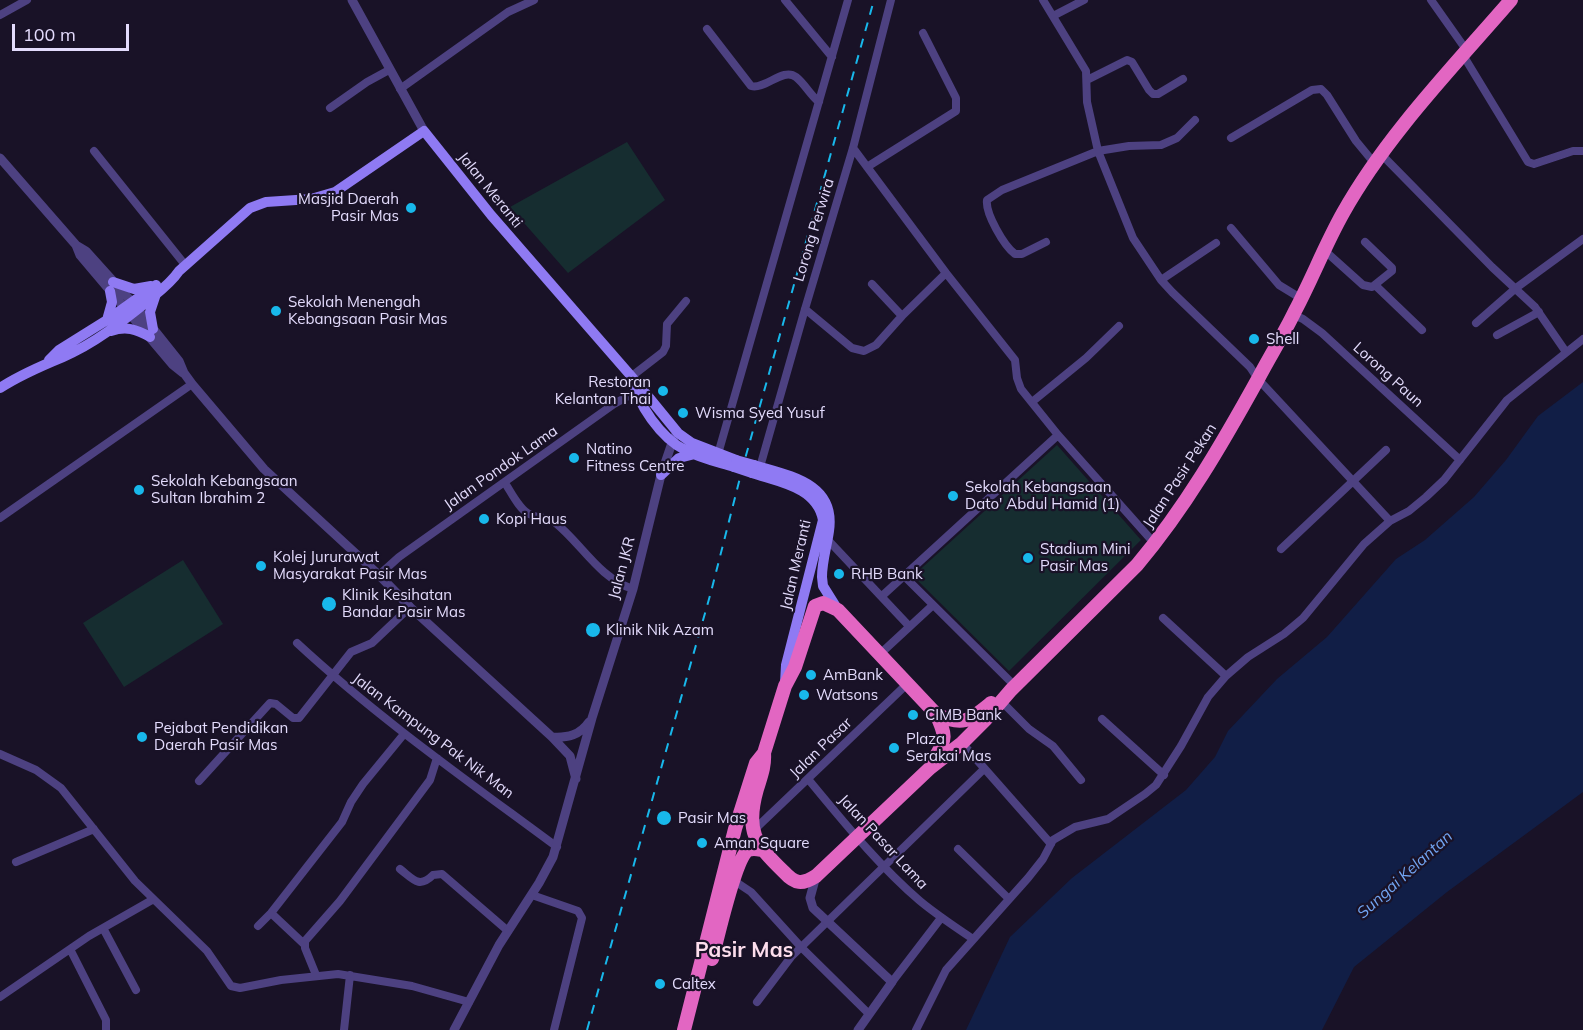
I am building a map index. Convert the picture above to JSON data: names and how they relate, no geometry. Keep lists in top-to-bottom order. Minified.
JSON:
{"streets":{"highway":["Jalan Pasir Pekan"],"main road":["Jalan Meranti"],"street":["Lorong Perwira","Lorong Paun","Jalan Pondok Lama","Jalan JKR","Jalan Kampung Pak Nik Man","Jalan Pasar","Jalan Pasar Lama"]},"crossings":[["Jalan Meranti","Lorong Perwira"],["Jalan Meranti","Jalan Pondok Lama"],["Jalan Meranti","Jalan JKR"],["Lorong Paun","Jalan Pasir Pekan"],["Jalan Pasir Pekan","Jalan Pasar Lama"],["Jalan JKR","Jalan Kampung Pak Nik Man"],["Jalan Pasar","Jalan Pasar Lama"]],"districts":["Pasir Mas"],"water":["Sungai Kelantan"],"places":["Masjid Daerah Pasir Mas","Sekolah Menengah Kebangsaan Pasir Mas","Shell","Restoran Kelantan Thai","Wisma Syed Yusuf","Natino Fitness Centre","Sekolah Kebangsaan Sultan Ibrahim 2","Sekolah Kebangsaan Dato' Abdul Hamid (1)","Kopi Haus","Stadium Mini Pasir Mas","Kolej Jururawat Masyarakat Pasir Mas","RHB Bank","Klinik Kesihatan Bandar Pasir Mas","Klinik Nik Azam","AmBank","Watsons","CIMB Bank","Pejabat Pendidikan Daerah Pasir Mas","Plaza Serakai Mas","Pasir Mas","Aman Square","Caltex"],"scale_bar":"100 m"}
